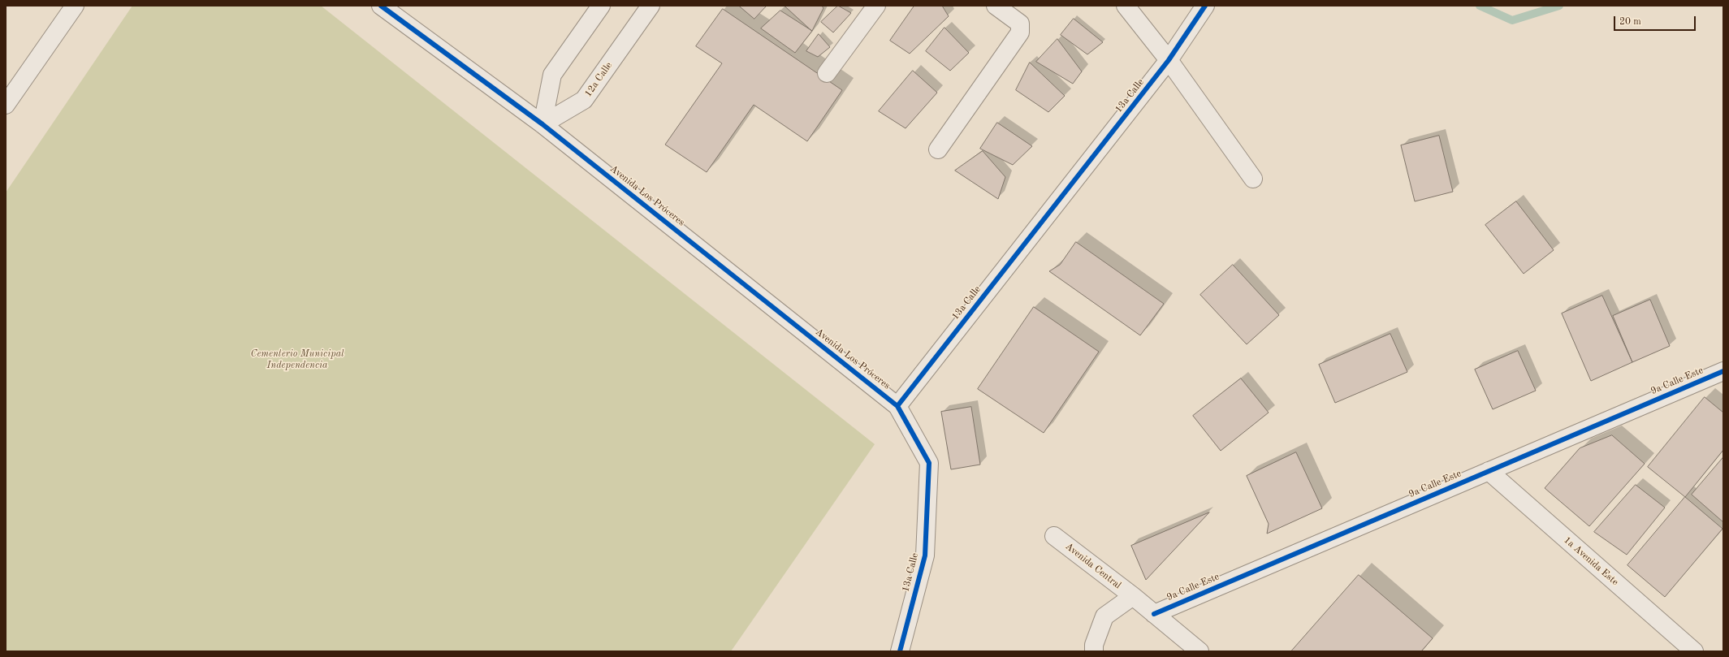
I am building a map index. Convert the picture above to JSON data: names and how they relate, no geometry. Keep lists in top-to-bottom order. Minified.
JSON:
{"streets":{"street":["12a Calle","13a Calle","Avenida Los Próceres","9a Calle Este","1a Avenida Este","Avenida Central"]},"crossings":[["12a Calle","Avenida Los Próceres"],["13a Calle","Avenida Los Próceres"],["9a Calle Este","1a Avenida Este"]],"parks":["Cementerio Municipal Independencia"],"scale_bar":"20 m"}
